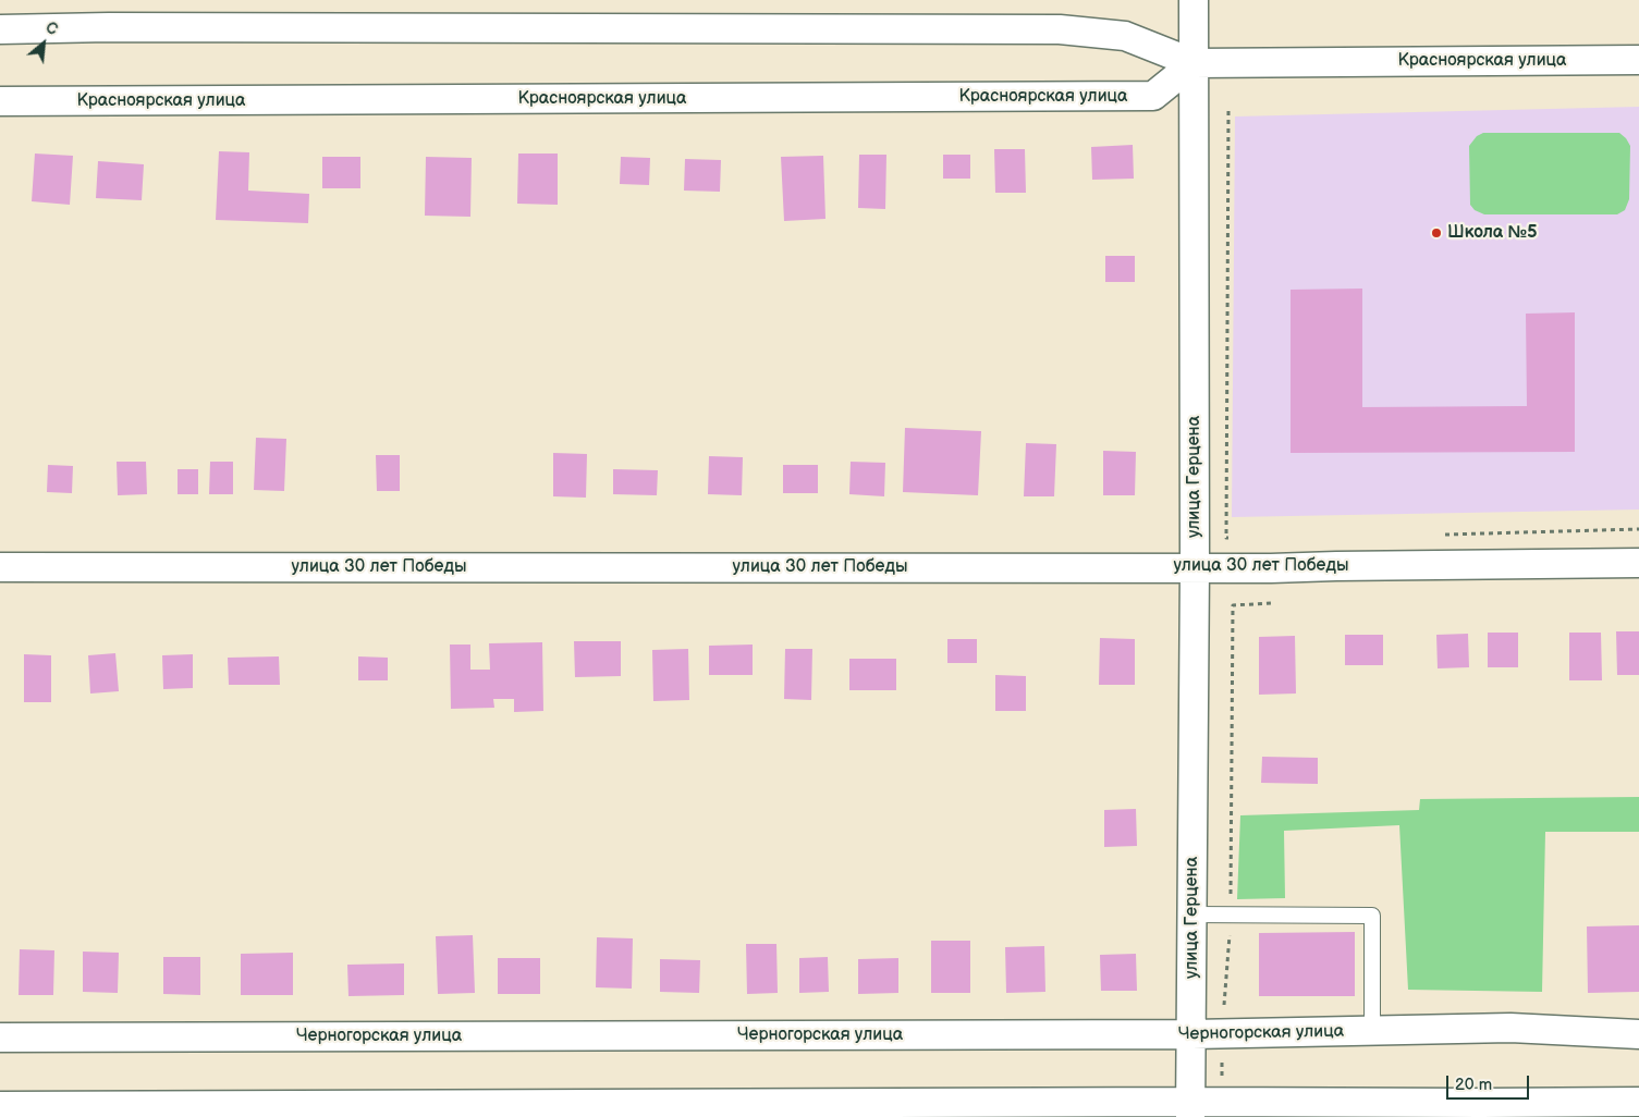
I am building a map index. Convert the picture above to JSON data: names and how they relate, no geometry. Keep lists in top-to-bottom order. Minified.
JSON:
{"streets":{"street":["Красноярская улица","улица Герцена","улица 30 лет Победы","Черногорская улица"]},"crossings":[["Красноярская улица","улица Герцена"],["улица Герцена","улица 30 лет Победы"],["улица Герцена","Черногорская улица"]],"places":["Школа №5"],"scale_bar":"20 m","north":"top right"}
